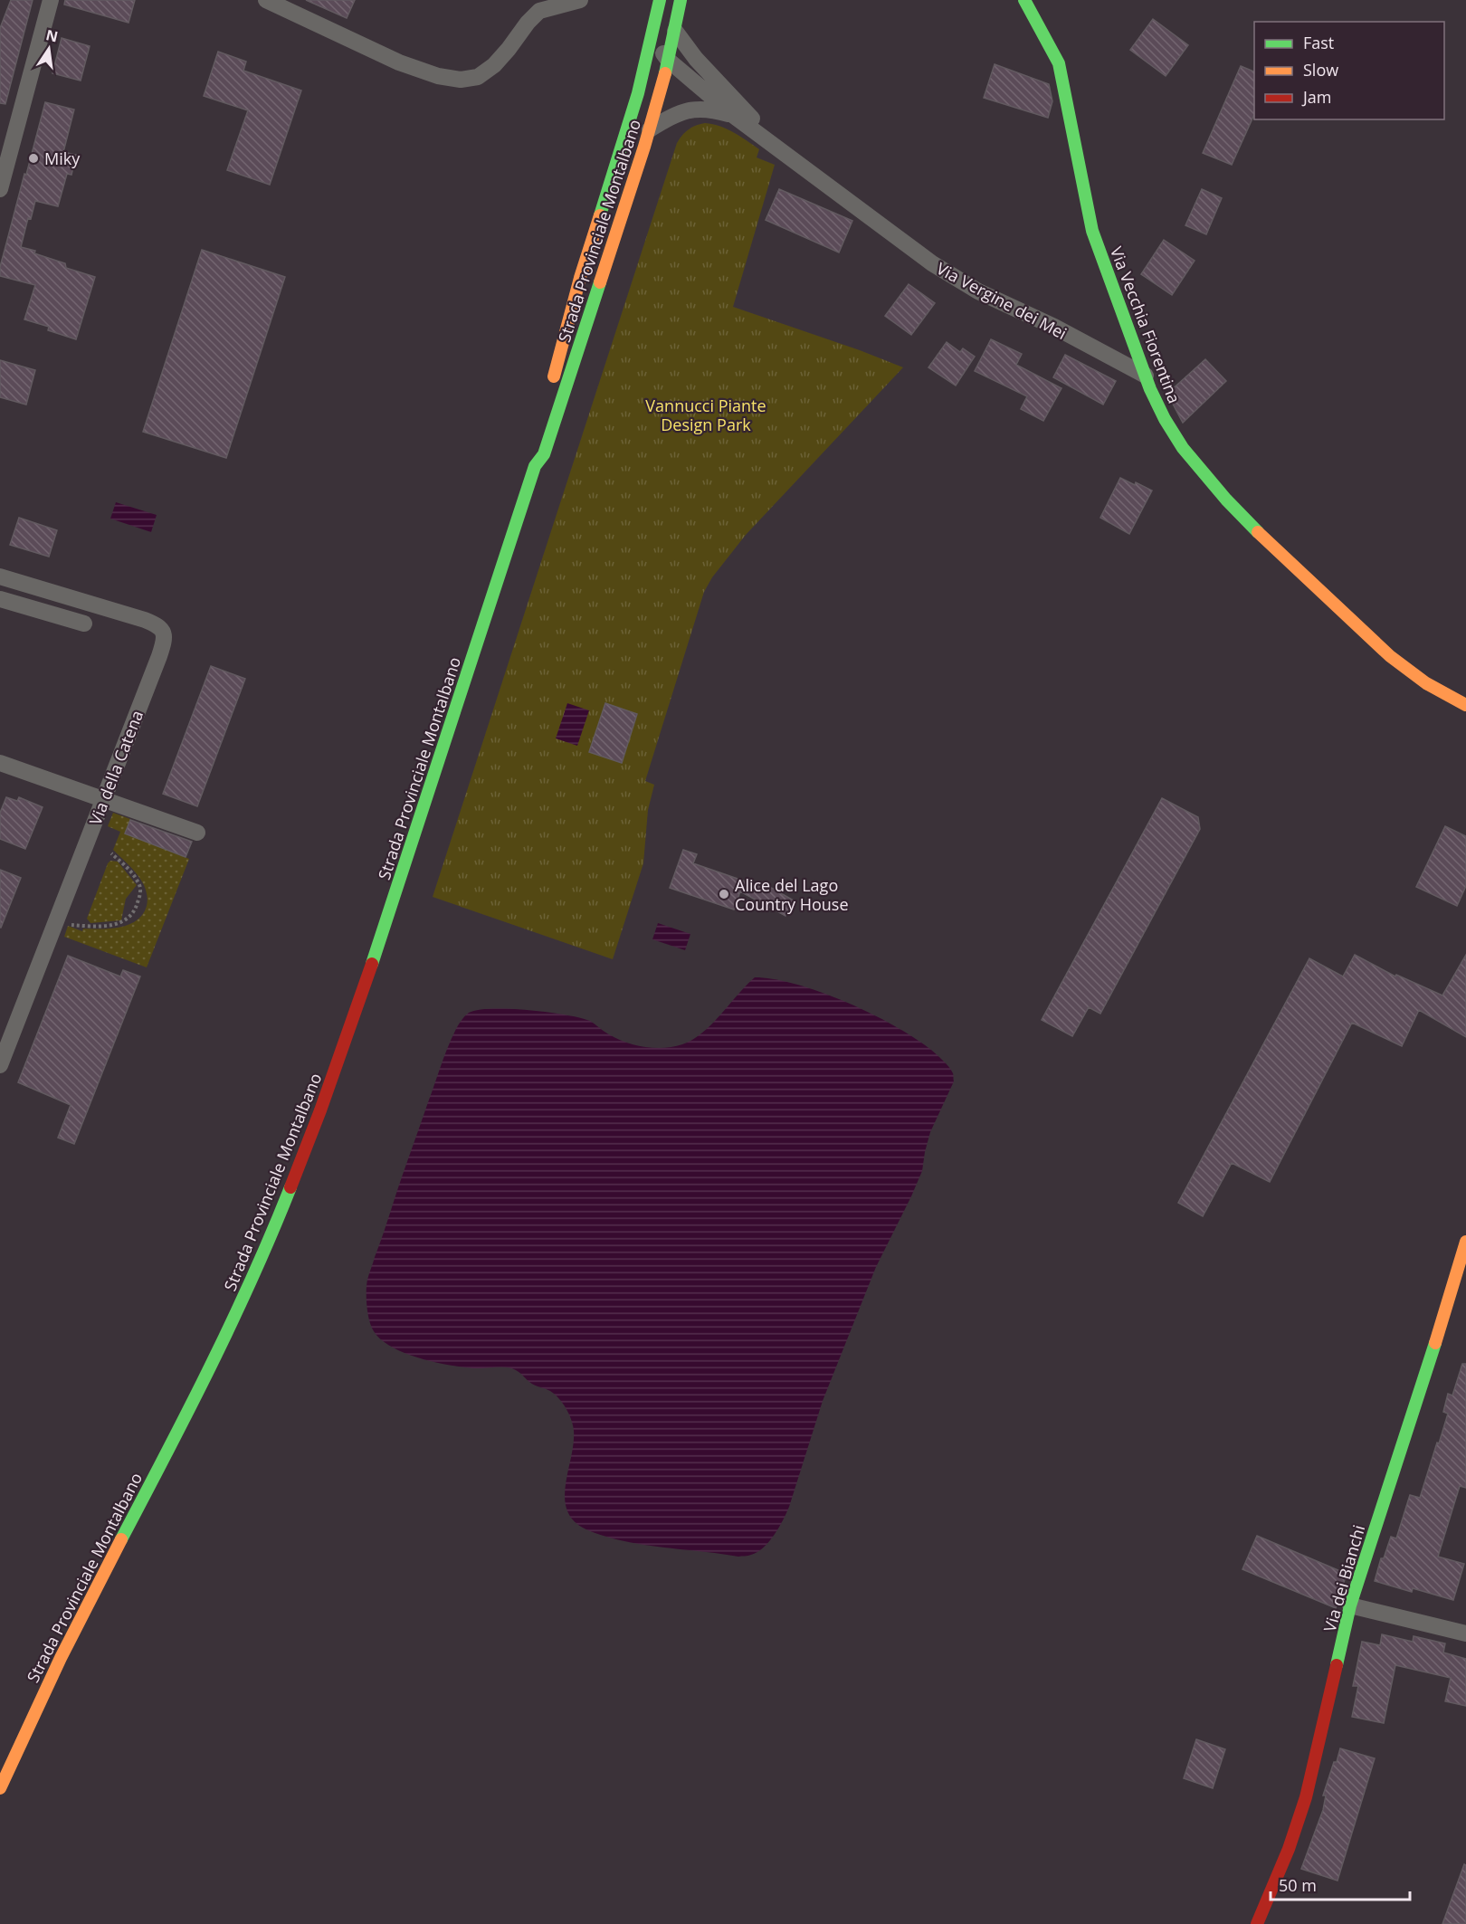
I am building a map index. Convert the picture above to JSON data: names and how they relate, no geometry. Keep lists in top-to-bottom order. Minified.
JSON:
{"streets":{"main road":["Strada Provinciale Montalbano","Via Vecchia Fiorentina","Via dei Bianchi"],"street":["Via Vergine dei Mei","Via della Catena"]},"crossings":[["Strada Provinciale Montalbano","Via Vergine dei Mei"],["Via Vergine dei Mei","Via Vecchia Fiorentina"]],"parks":["Vannucci Piante Design Park"],"places":["Miky","Alice del Lago Country House"],"legend":["Fast","Slow","Jam"],"scale_bar":"50 m","north":"top"}
